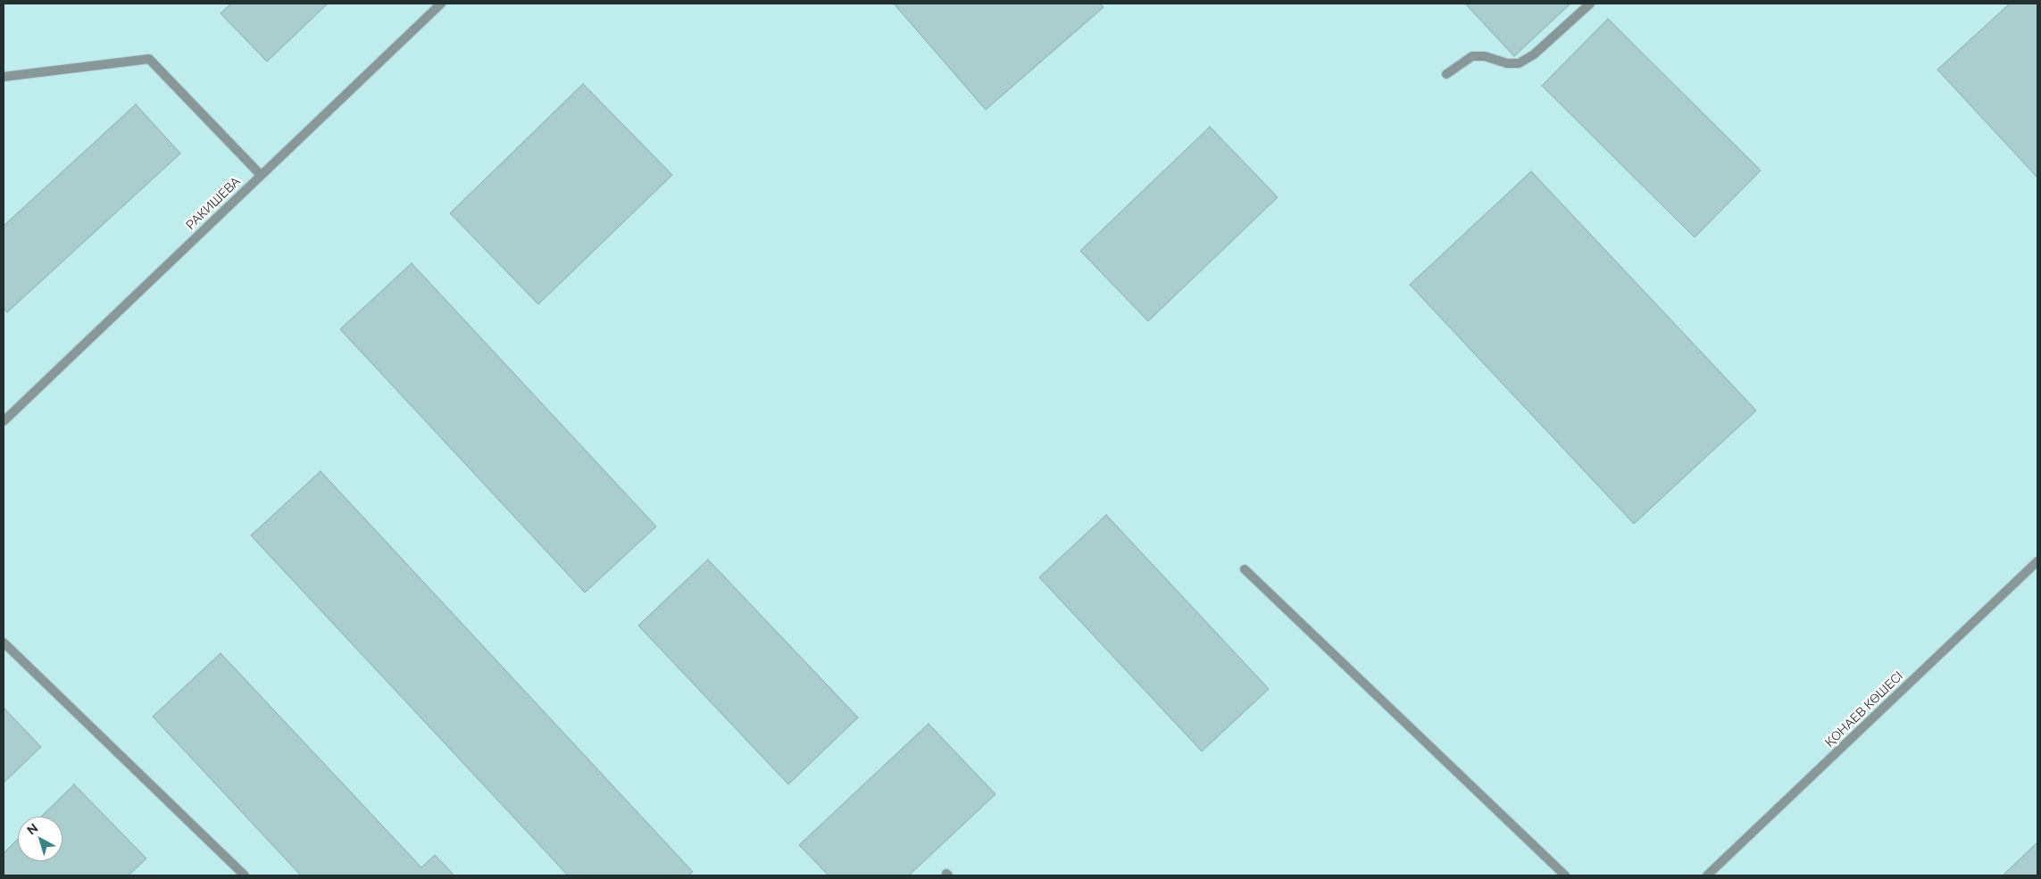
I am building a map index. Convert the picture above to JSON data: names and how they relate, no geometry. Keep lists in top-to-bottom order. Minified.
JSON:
{"streets":{"street":["РАКИШЕВА","ҚОНАЕВ КӨШЕСІ"]},"north":"top left"}
